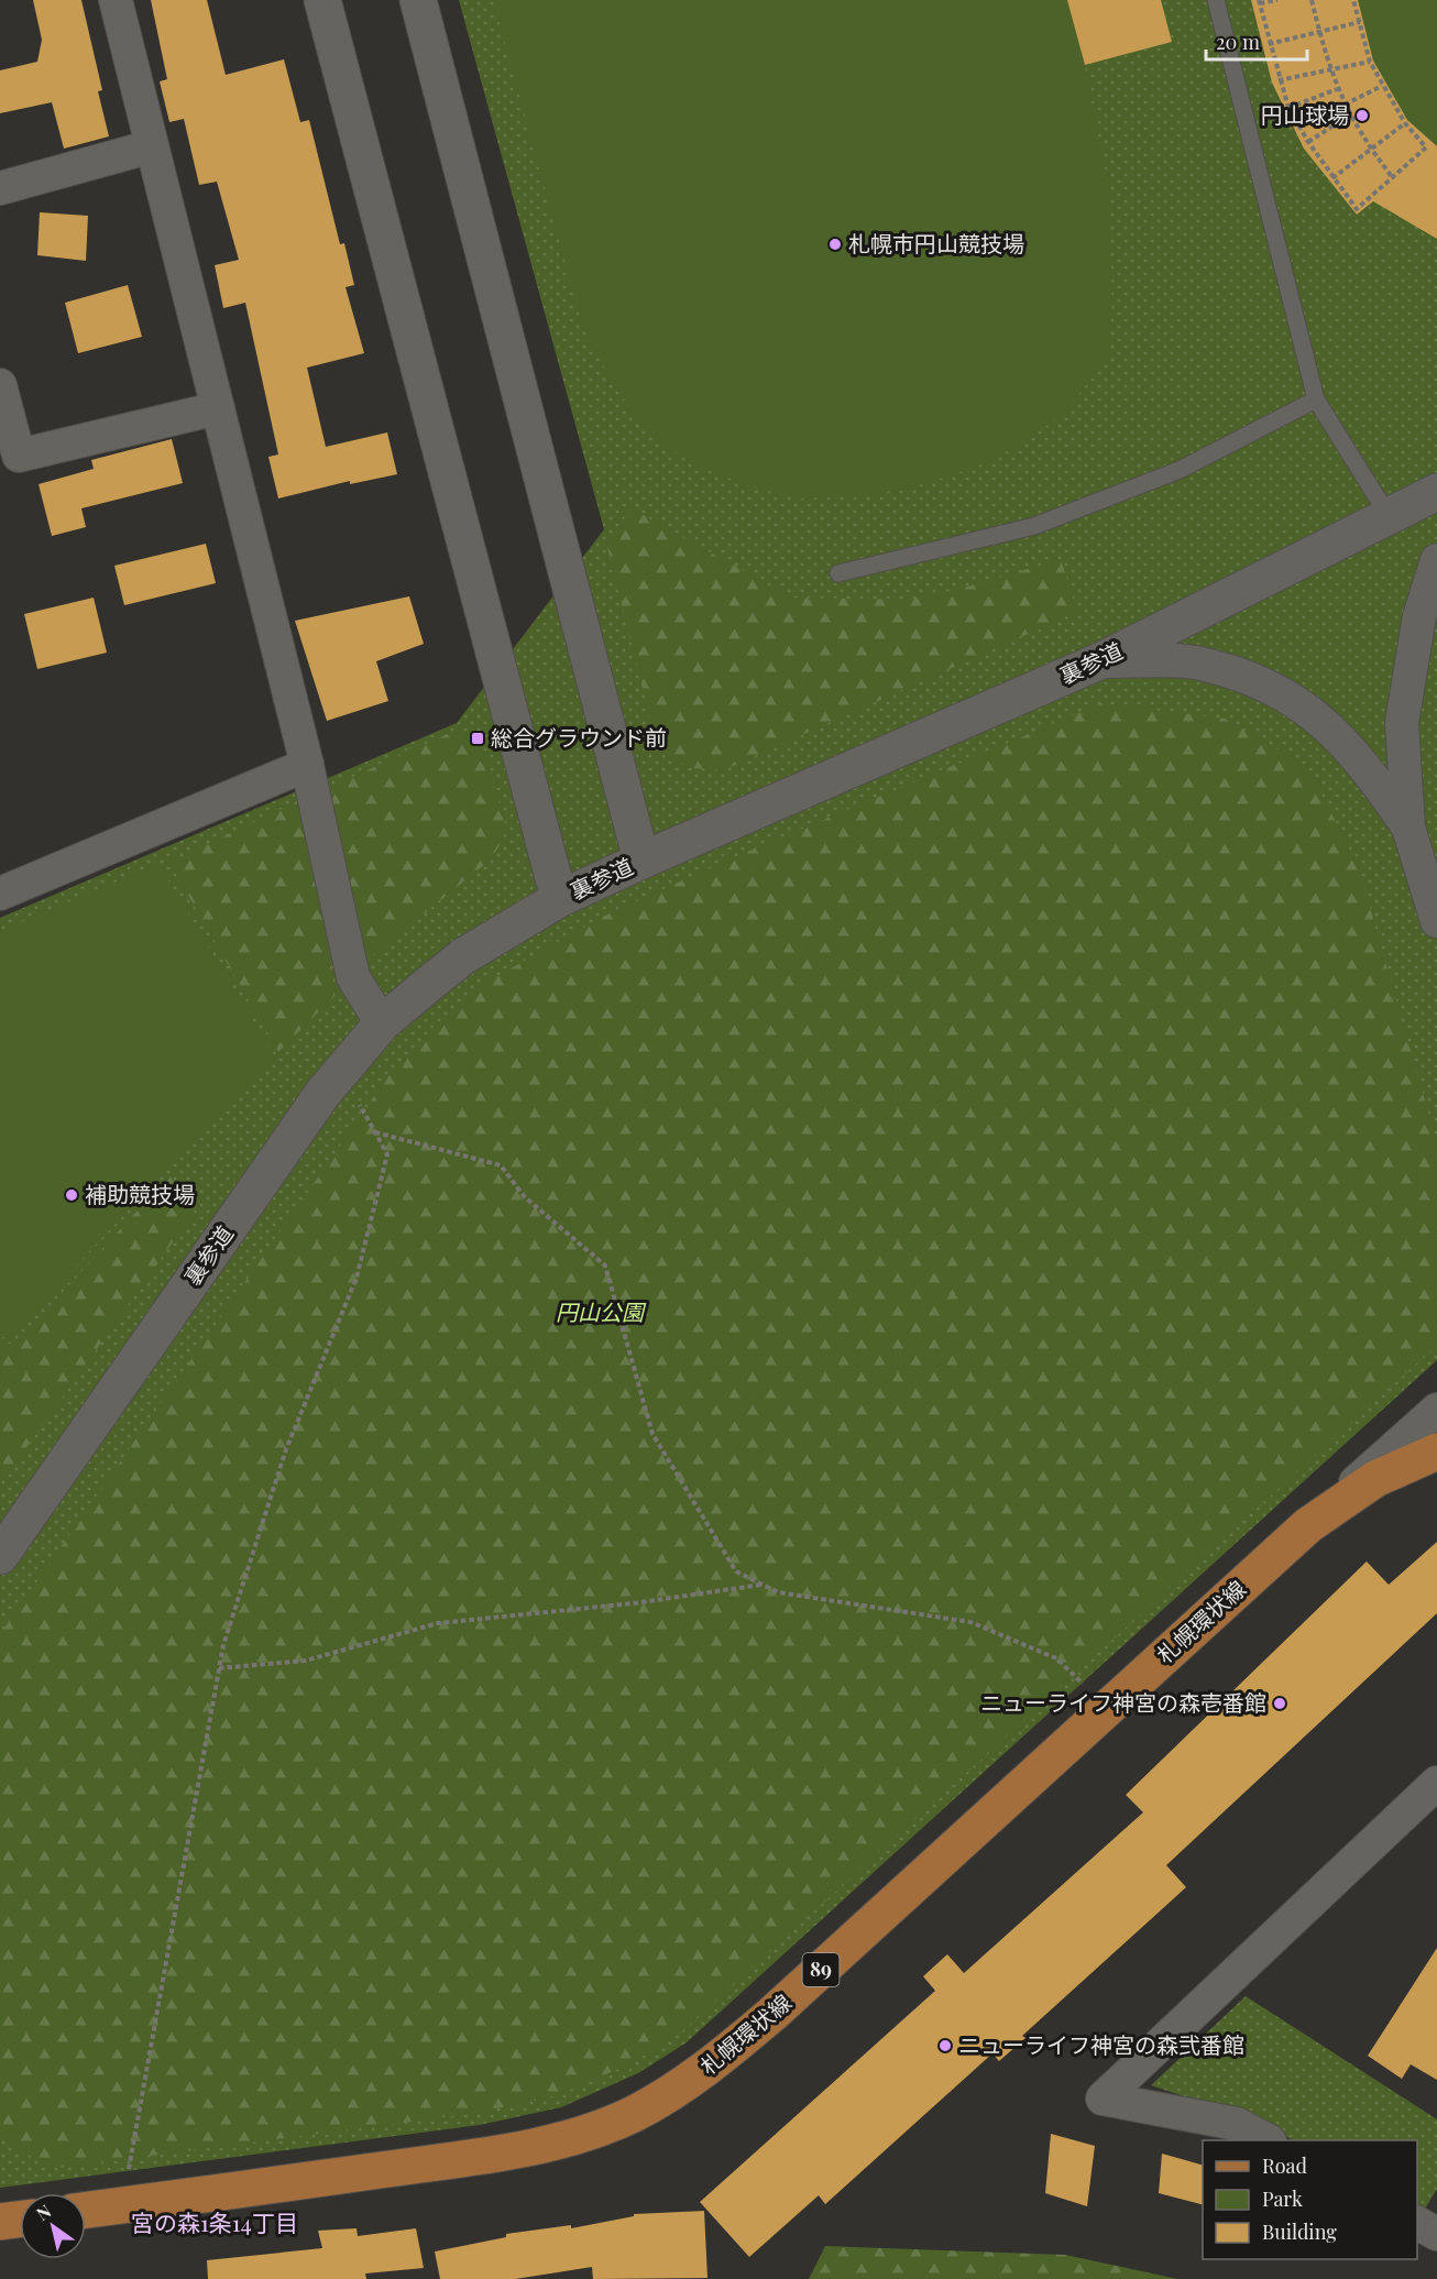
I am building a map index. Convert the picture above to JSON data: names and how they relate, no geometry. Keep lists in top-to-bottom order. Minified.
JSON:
{"streets":{"main road":["札幌環状線","89"],"street":["裏参道"]},"districts":["宮の森1条14丁目"],"parks":["円山公園"],"places":{"other":["円山球場","札幌市円山競技場","補助競技場","ニューライフ神宮の森壱番館","ニューライフ神宮の森弐番館"],"transit":["総合グラウンド前"]},"legend":["Road","Park","Building"],"scale_bar":"20 m","north":"top left"}
